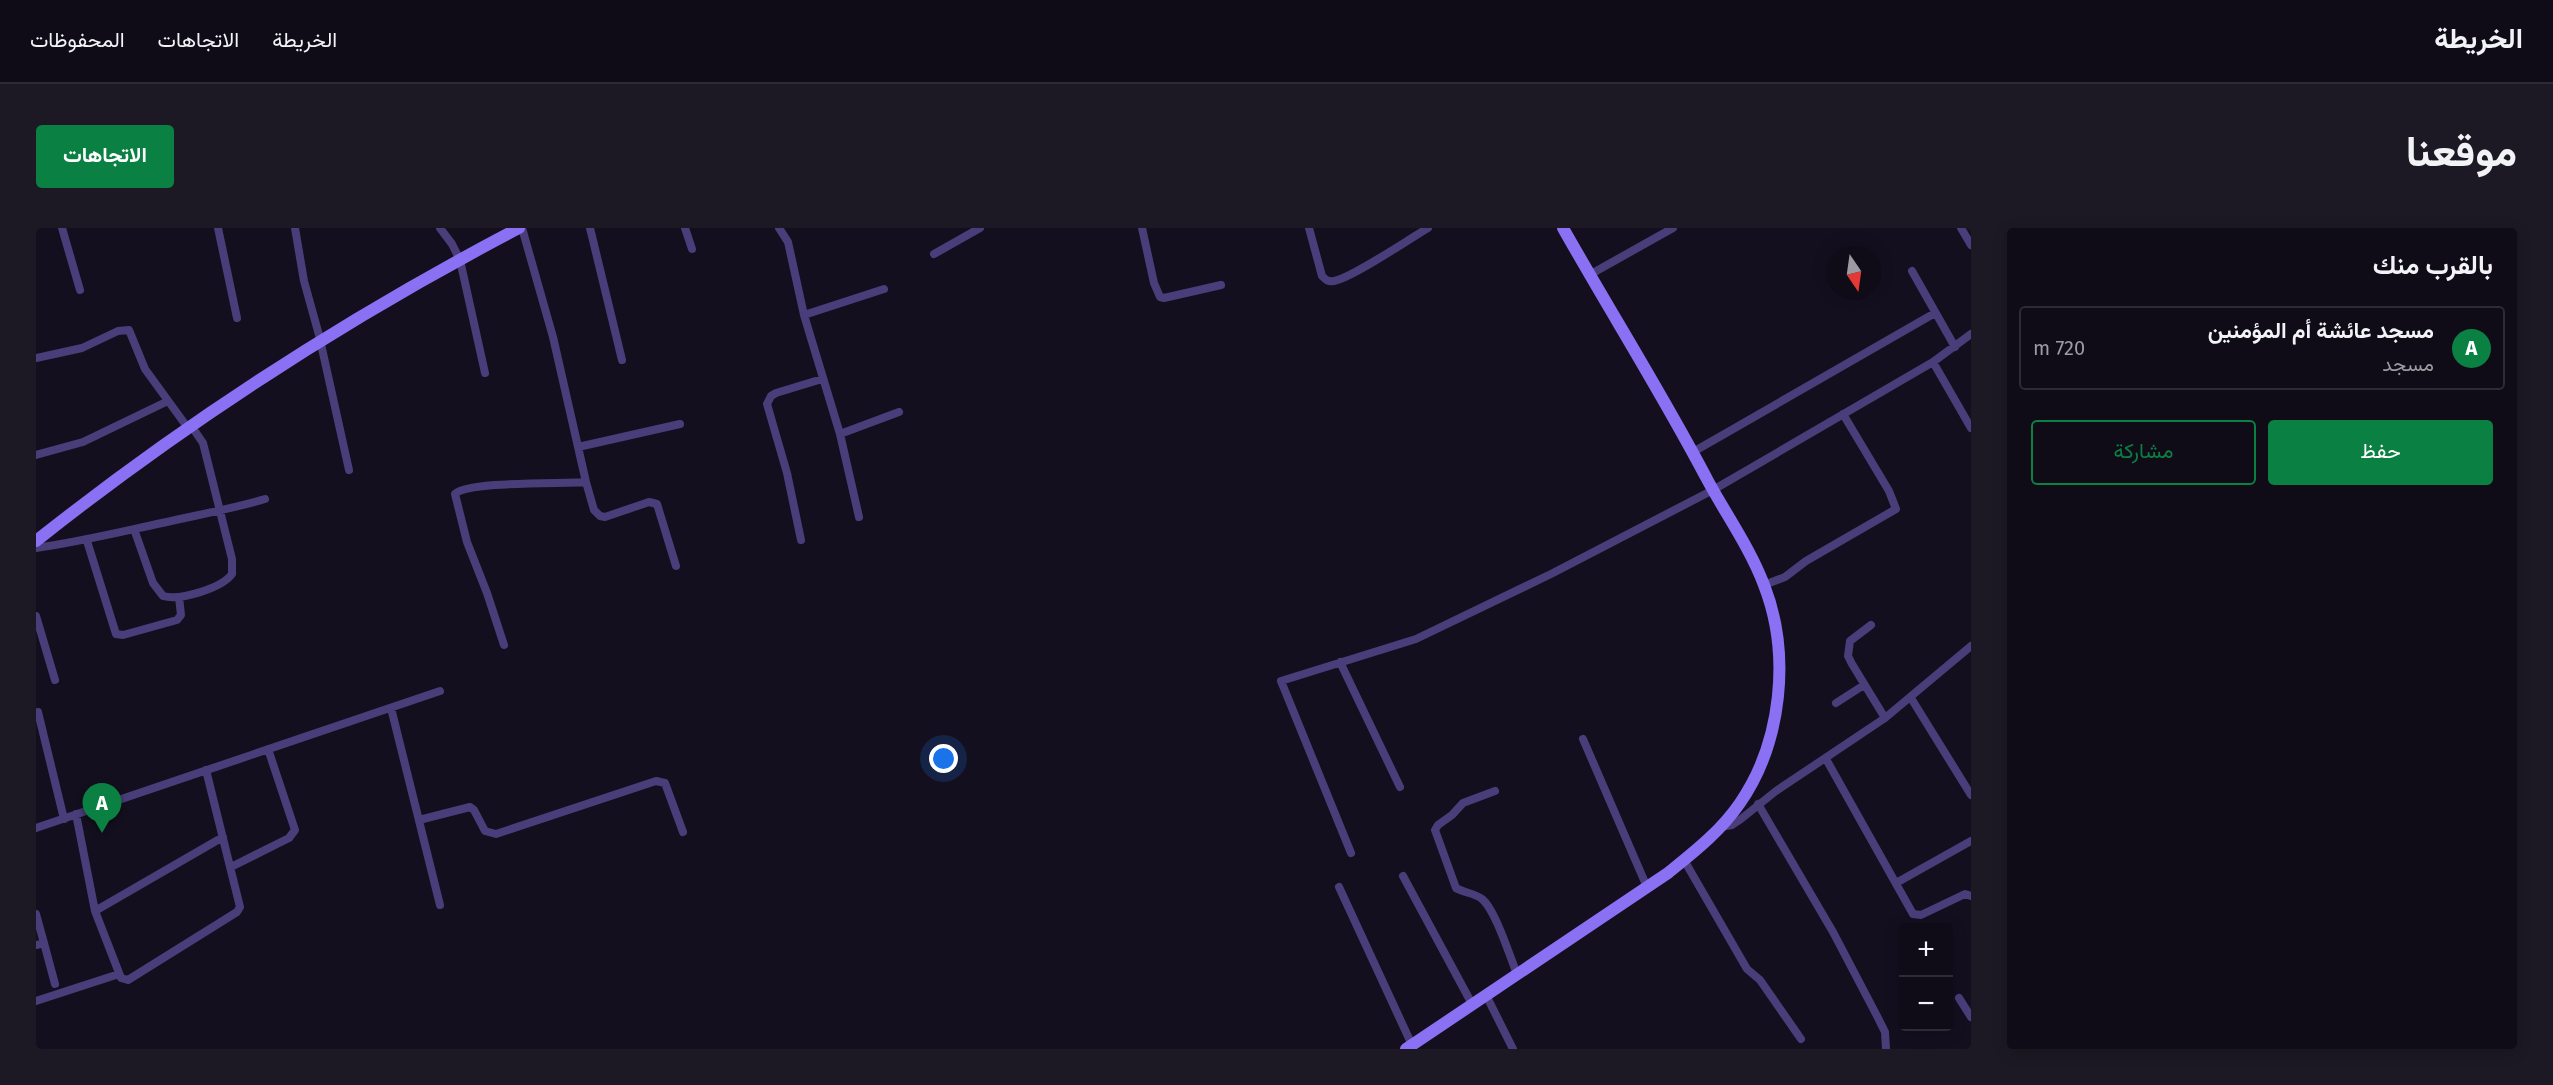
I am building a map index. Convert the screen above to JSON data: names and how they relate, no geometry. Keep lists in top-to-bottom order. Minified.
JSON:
{"north":"bottom","page":{"header":"الخريطة","nav":["الخريطة","الاتجاهات","المحفوظات"],"title":"موقعنا","buttons":["الاتجاهات",["حفظ","مشاركة"]],"heading":"بالقرب منك","list":[{"mark":"A","name":"مسجد عائشة أم المؤمنين","note":"مسجد","value":"720 m"}],"pins":"A","map_buttons":["+","−"]}}
